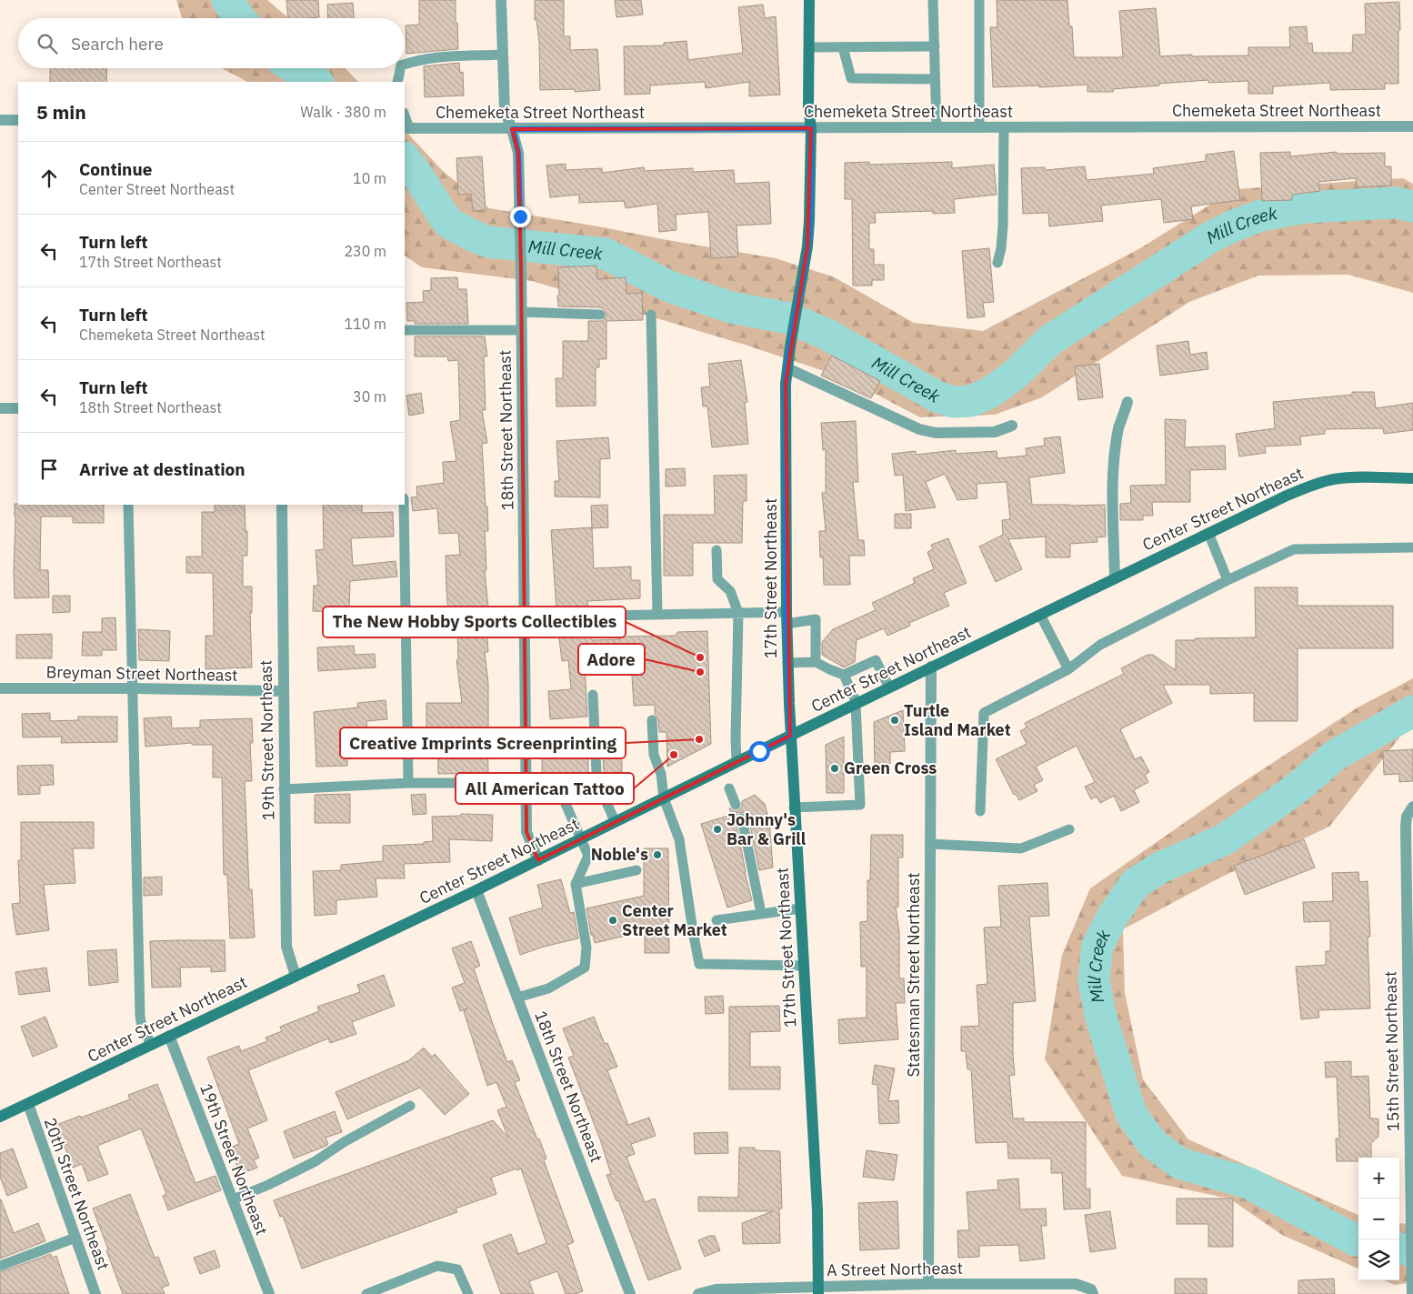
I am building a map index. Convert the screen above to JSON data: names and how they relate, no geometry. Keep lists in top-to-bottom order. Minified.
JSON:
{"streets":{"main road":["Center Street Northeast","17th Street Northeast"],"street":["Chemeketa Street Northeast","18th Street Northeast","Breyman Street Northeast","19th Street Northeast","Statesman Street Northeast","15th Street Northeast","20th Street Northeast","A Street Northeast"]},"crossings":[["Chemeketa Street Northeast","18th Street Northeast"],["Chemeketa Street Northeast","17th Street Northeast"],["18th Street Northeast","Center Street Northeast"],["Center Street Northeast","17th Street Northeast"],["Center Street Northeast","19th Street Northeast"],["Center Street Northeast","Statesman Street Northeast"],["Center Street Northeast","20th Street Northeast"],["17th Street Northeast","A Street Northeast"],["Breyman Street Northeast","19th Street Northeast"],["Statesman Street Northeast","A Street Northeast"]],"water":["Mill Creek"],"places":["The New Hobby Sports Collectibles","Adore","Turtle Island Market","Creative Imprints Screenprinting","All American Tattoo","Green Cross","Johnny's Bar & Grill","Noble's","Center Street Market"],"page":{"search":"Search here","heading":["5 min","Walk · 380 m"],"list":[["Continue","Center Street Northeast","10 m"],["Turn left","17th Street Northeast","230 m"],["Turn left","Chemeketa Street Northeast","110 m"],["Turn left","18th Street Northeast","30 m"],"Arrive at destination"],"map_buttons":["+","−"]}}
